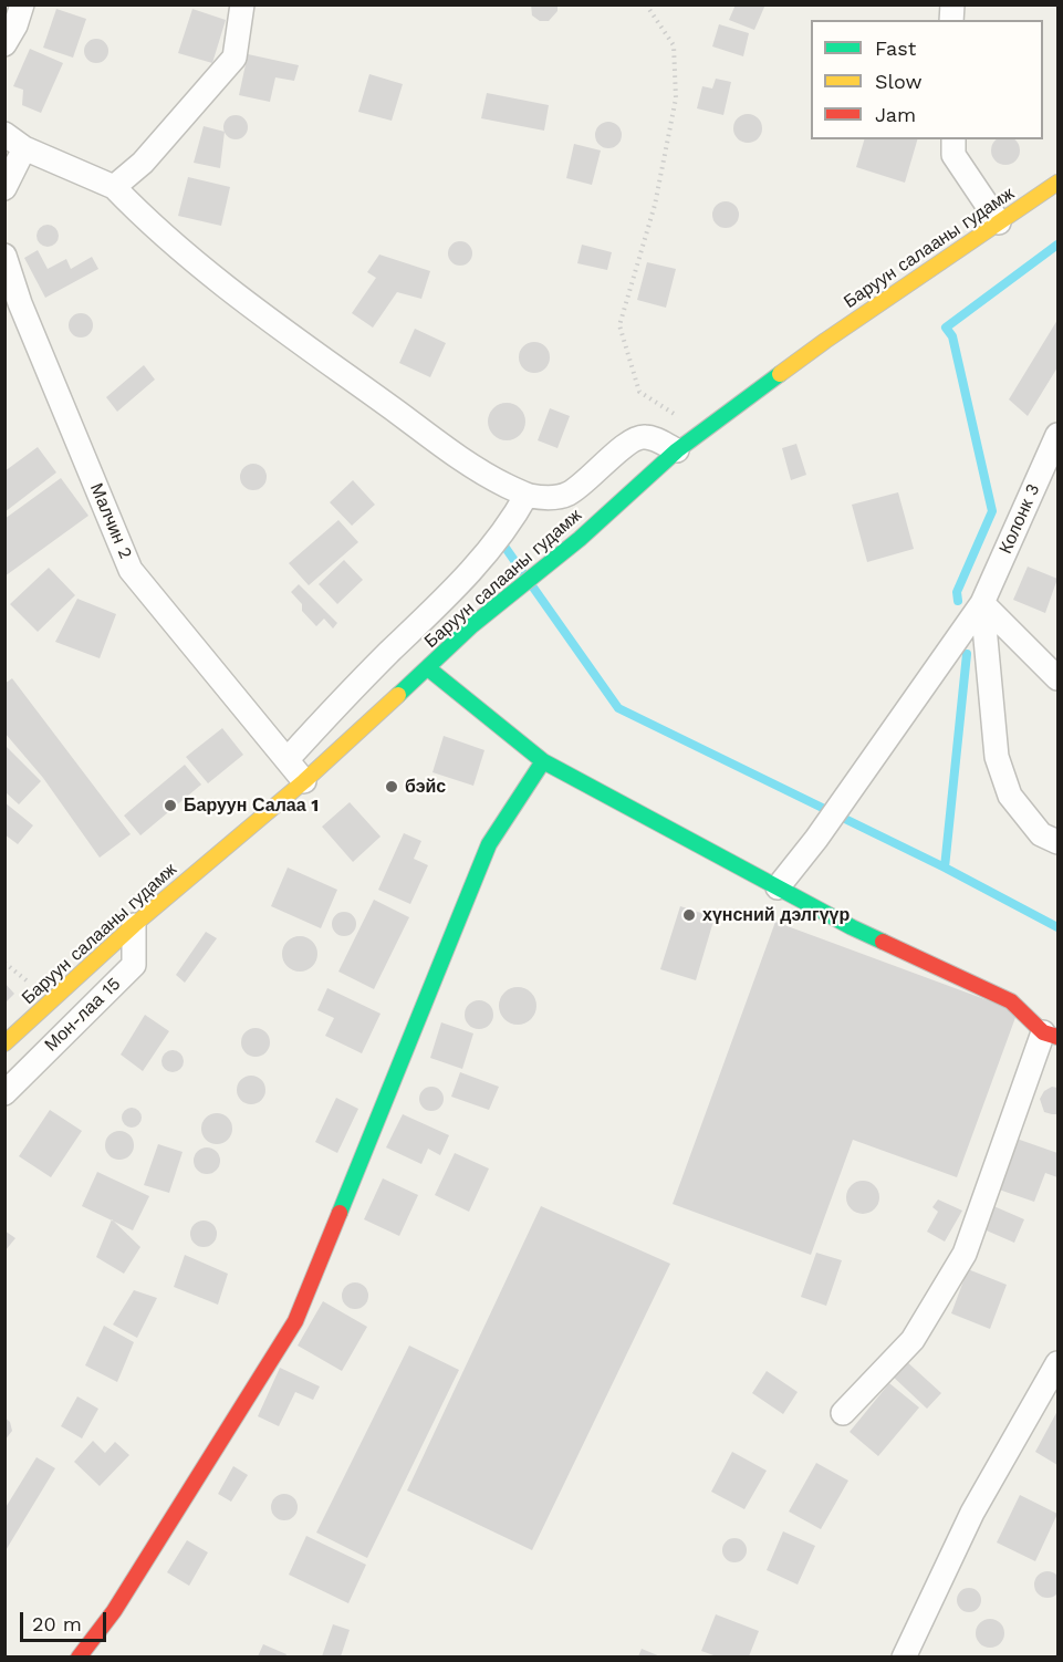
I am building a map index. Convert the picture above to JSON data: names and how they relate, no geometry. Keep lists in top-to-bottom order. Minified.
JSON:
{"streets":{"street":["Баруун салааны гудамж","Колонк 3","Малчин 2","Мон-лаа 15"]},"crossings":[["Баруун салааны гудамж","Малчин 2"],["Баруун салааны гудамж","Мон-лаа 15"]],"places":["бэйс","Баруун Салаа 1","хүнсний дэлгүүр"],"legend":["Fast","Slow","Jam"],"scale_bar":"20 m"}
